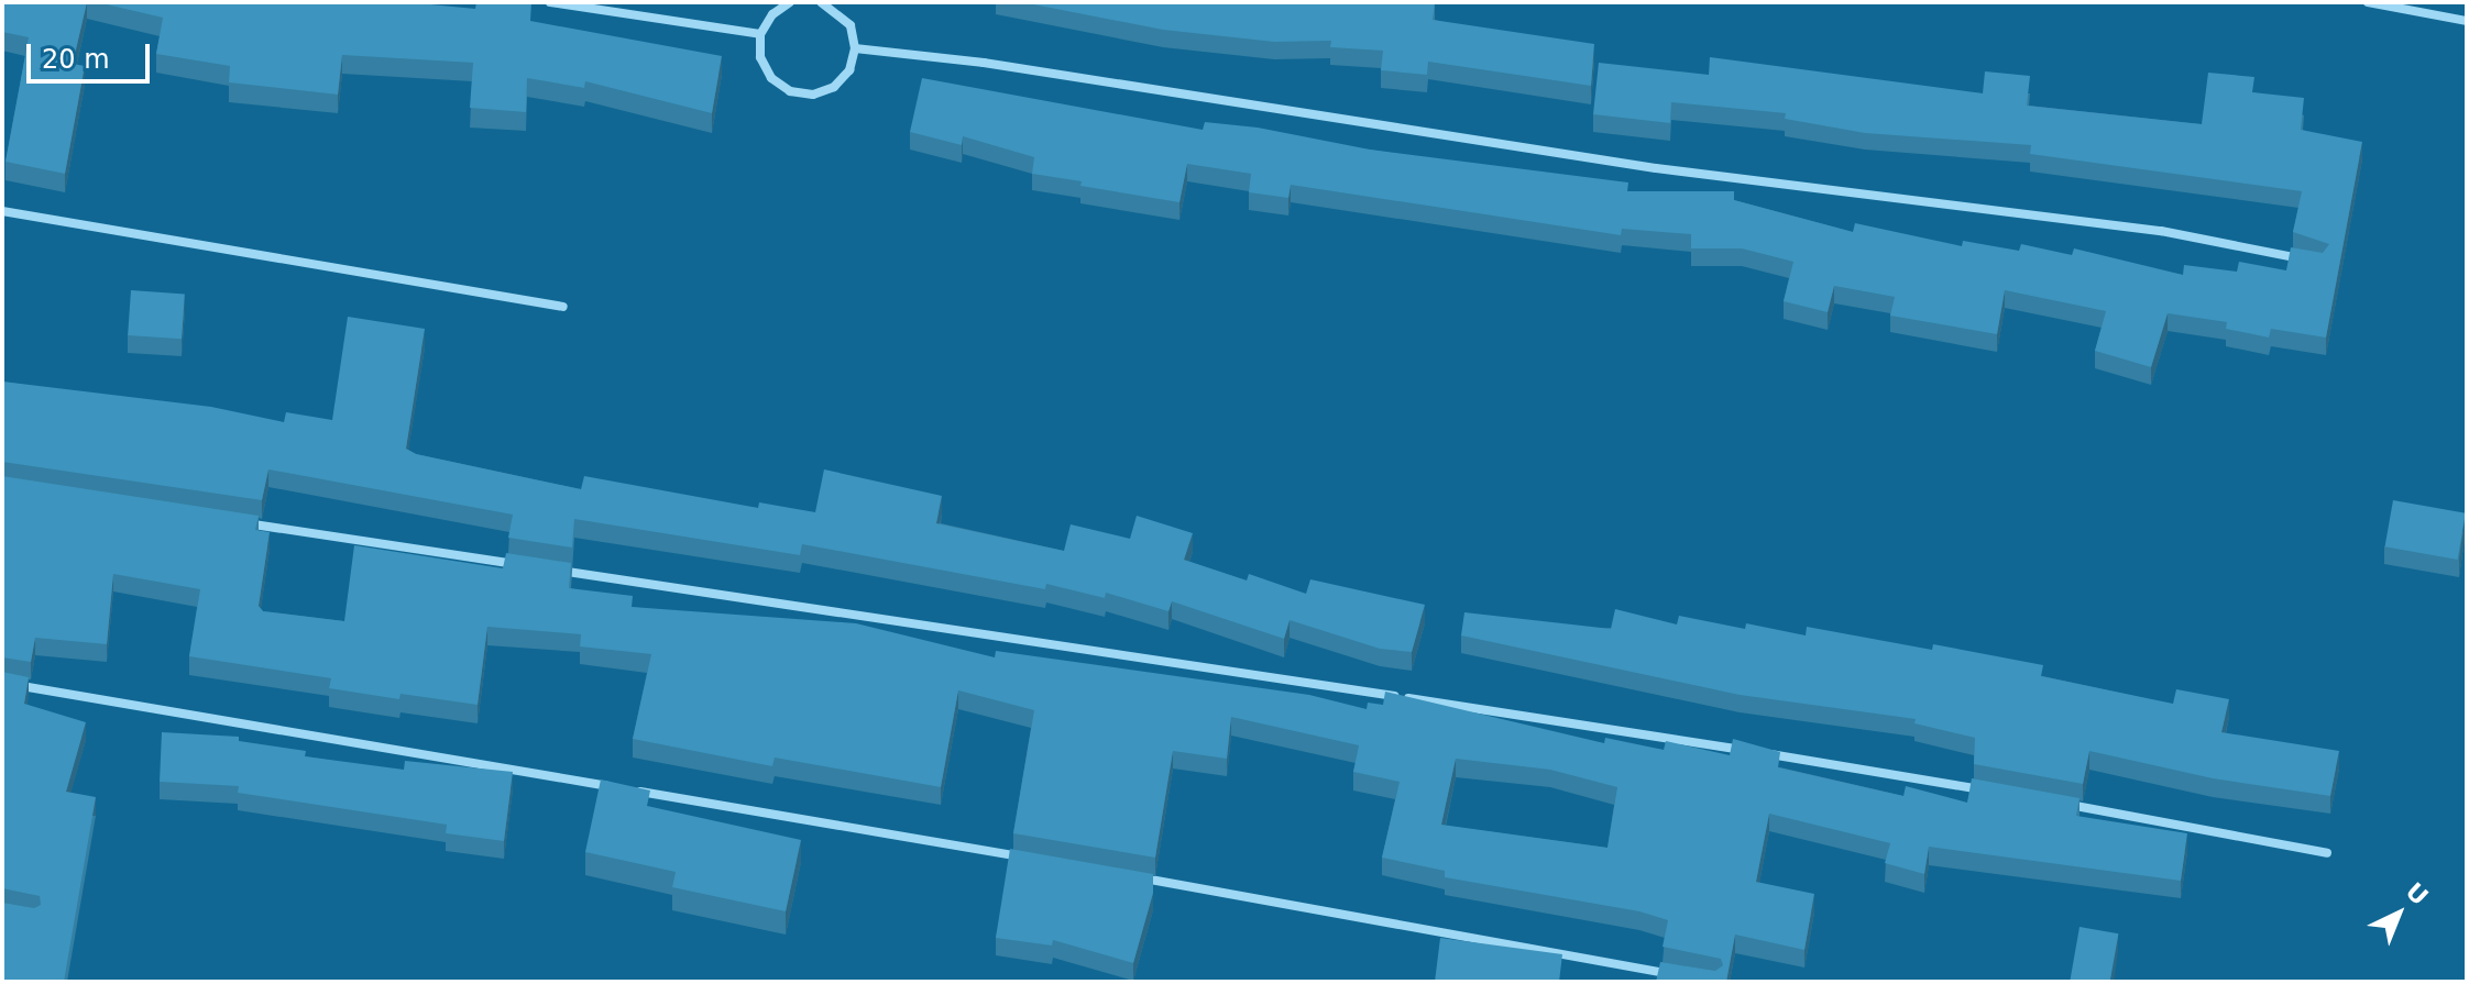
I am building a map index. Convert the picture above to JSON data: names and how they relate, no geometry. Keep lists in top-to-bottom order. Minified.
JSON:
{"scale_bar":"20 m","north":"top right"}
